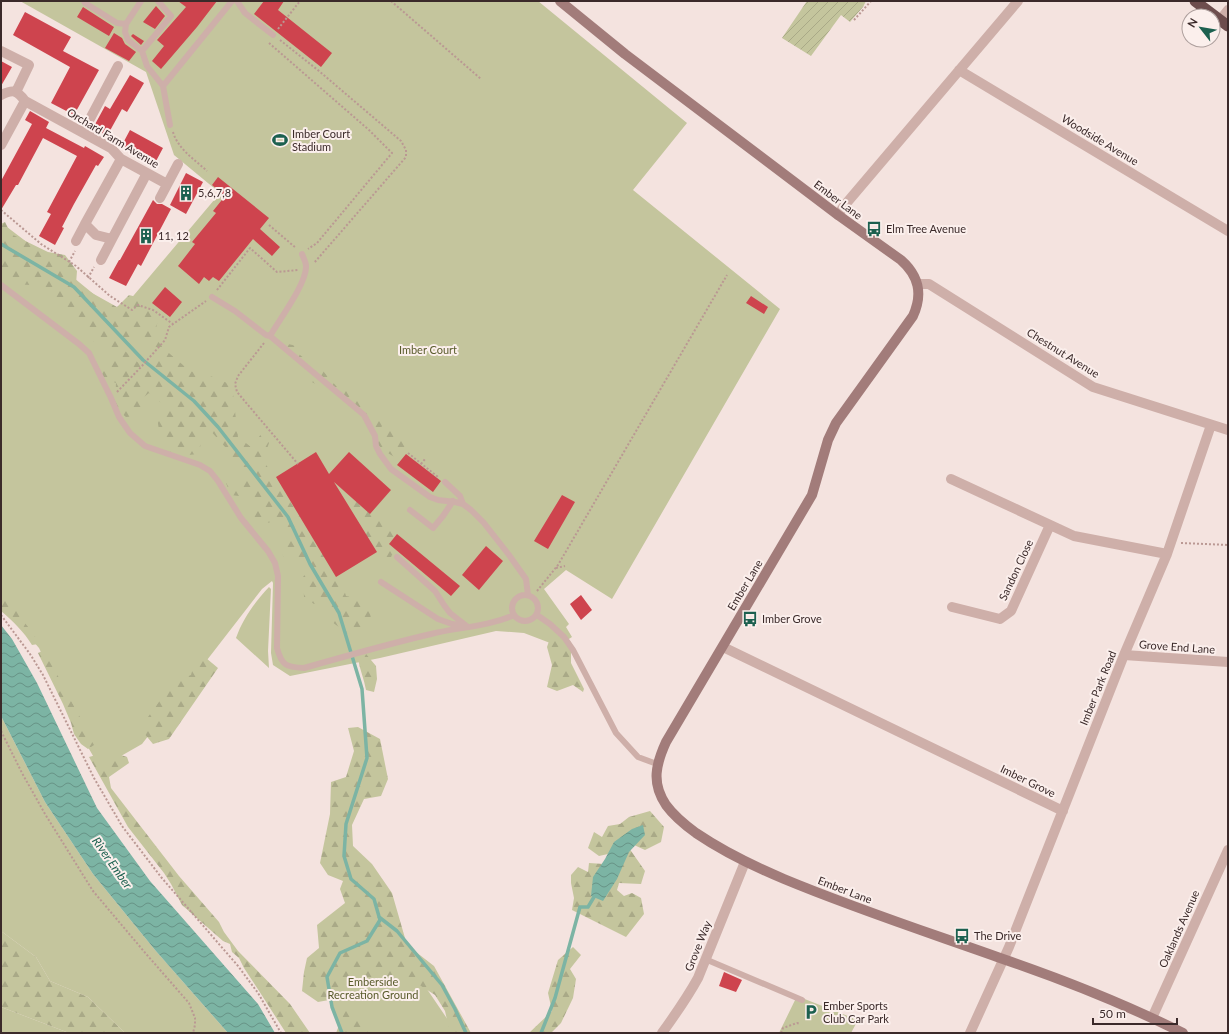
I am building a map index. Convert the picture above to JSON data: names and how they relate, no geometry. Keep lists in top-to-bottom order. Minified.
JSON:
{"streets":{"main road":["Ember Lane"],"street":["Orchard Farm Avenue","Woodside Avenue","Chestnut Avenue","Sandon Close","Grove End Lane","Imber Park Road","Imber Grove","Oaklands Avenue","Grove Way"]},"crossings":[["Ember Lane","Chestnut Avenue"],["Ember Lane","Imber Park Road"],["Ember Lane","Imber Grove"],["Ember Lane","Oaklands Avenue"],["Ember Lane","Grove Way"],["Chestnut Avenue","Imber Park Road"],["Grove End Lane","Imber Park Road"],["Imber Park Road","Imber Grove"]],"water":["River Ember"],"parks":["Imber Court","Emberside Recreation Ground"],"places":{"sports":["Imber Court Stadium"],"building":["5,6,7,8","11, 12"],"bus stop":["Elm Tree Avenue","Imber Grove","The Drive"],"parking":["Ember Sports Club Car Park"]},"scale_bar":"50 m","north":"top left"}
